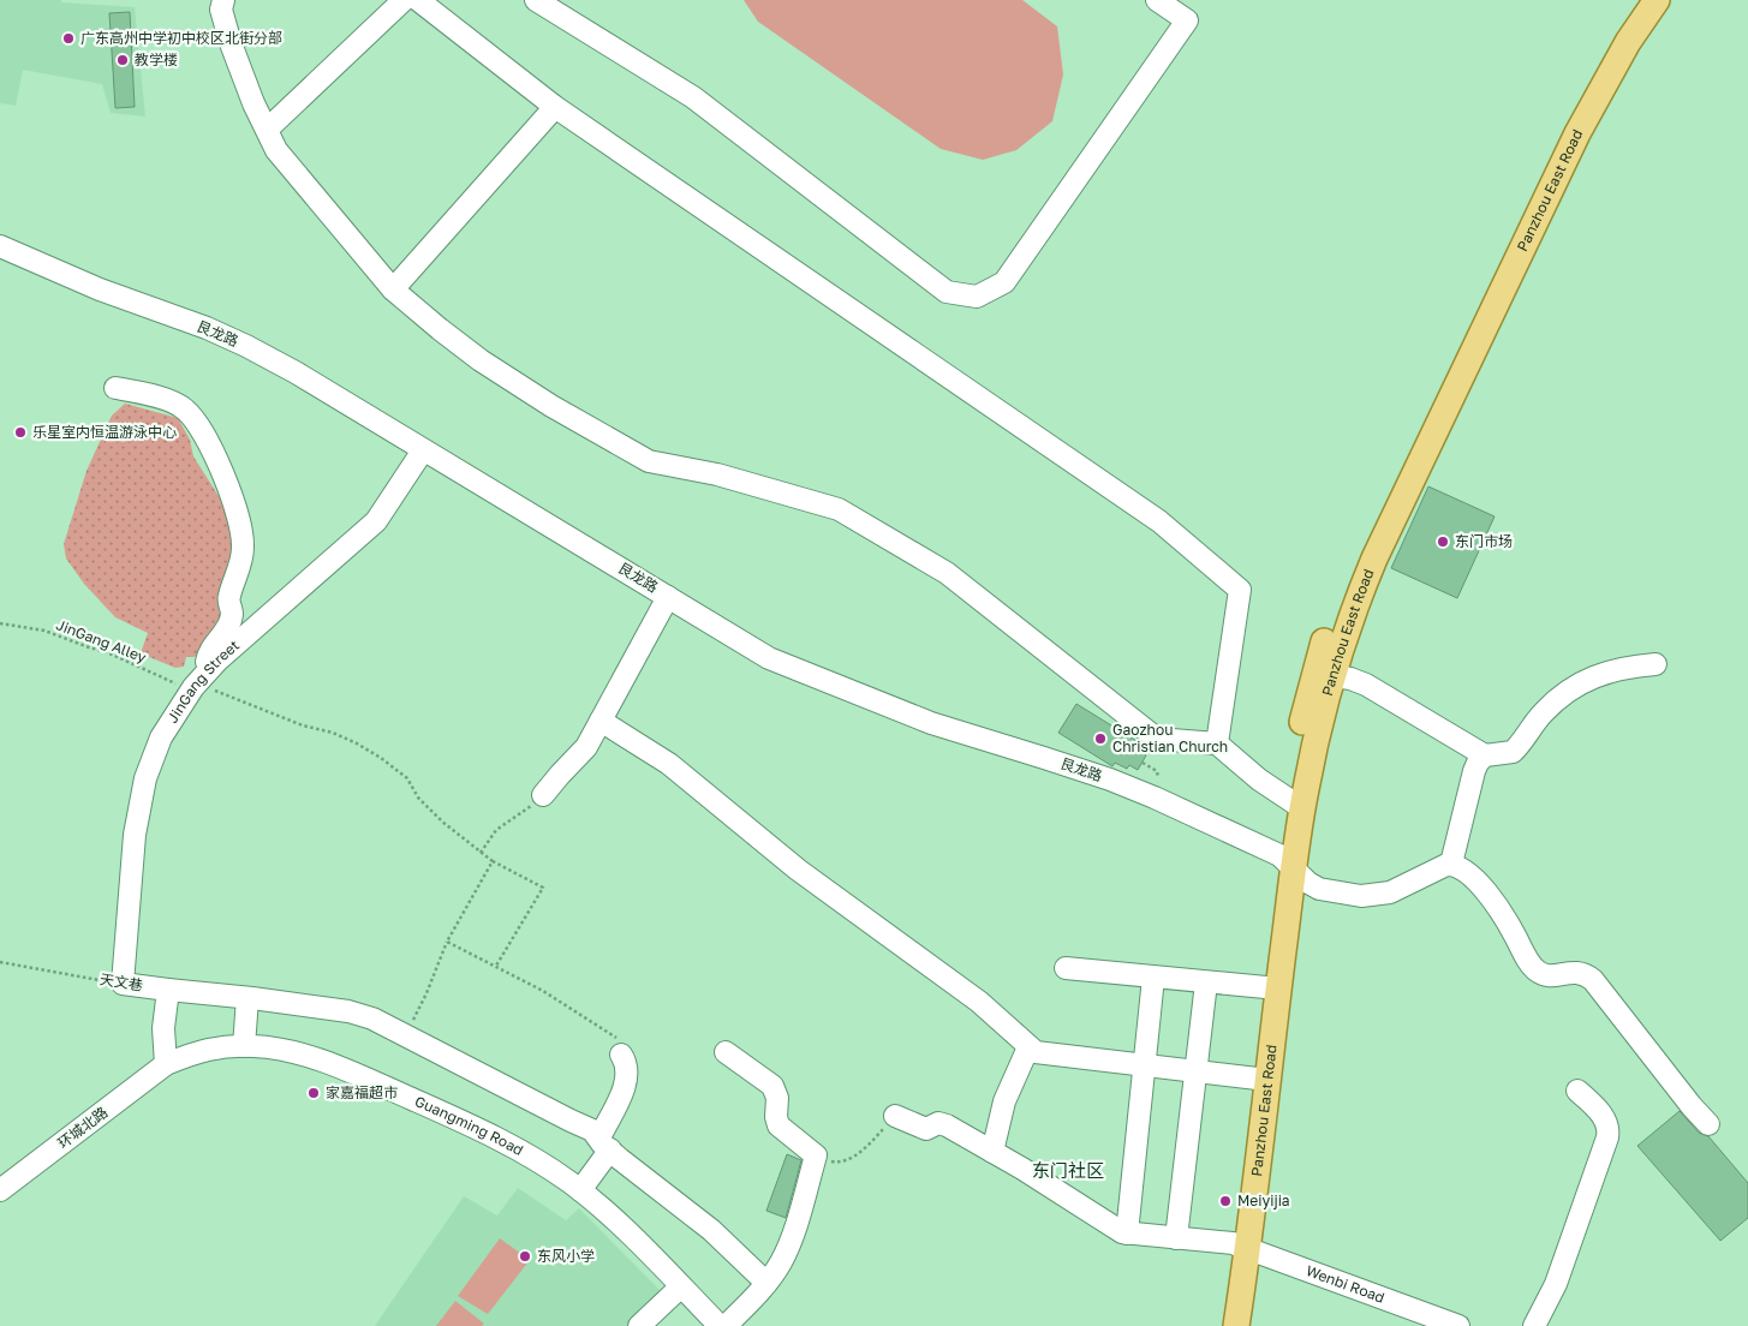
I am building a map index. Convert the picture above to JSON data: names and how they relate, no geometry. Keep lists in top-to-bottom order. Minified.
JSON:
{"streets":{"main road":["Panzhou East Road"],"street":["艮龙路","JinGang Street","天文巷","Guangming Road","环城北路","Wenbi Road"],"path":["JinGang Alley"]},"crossings":[["Panzhou East Road","艮龙路"],["Panzhou East Road","Wenbi Road"],["艮龙路","JinGang Street"],["JinGang Alley","JinGang Street"],["JinGang Street","天文巷"],["Guangming Road","环城北路"]],"districts":["东门社区"],"places":["广东高州中学初中校区北街分部","教学楼","乐星室内恒温游泳中心","东门市场","Gaozhou Christian Church","家嘉福超市","Meiyijia","东风小学"]}
